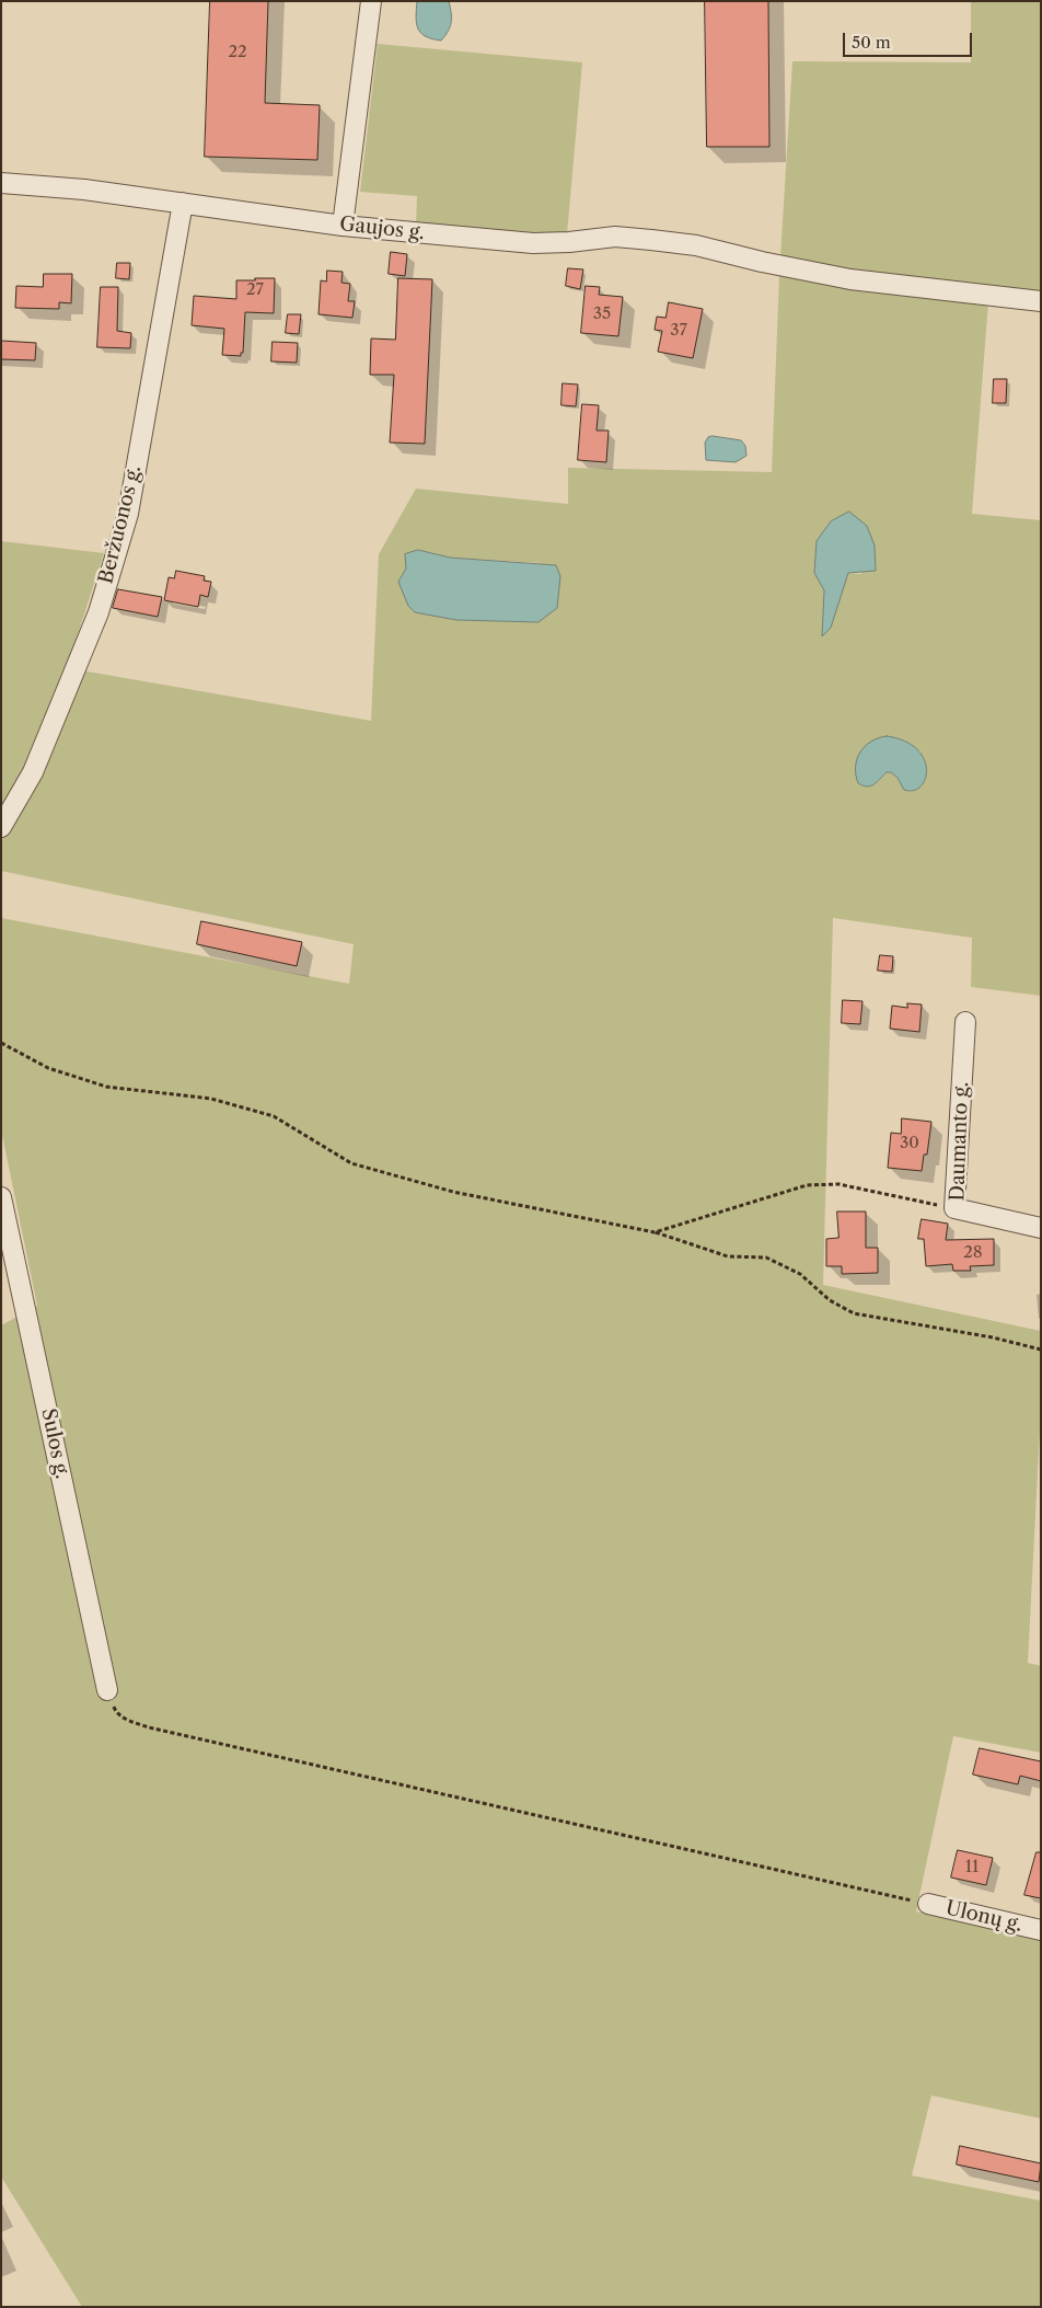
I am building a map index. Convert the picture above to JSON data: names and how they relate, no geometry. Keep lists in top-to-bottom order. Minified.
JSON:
{"streets":{"street":["Gaujos g.","Beržuonos g.","Daumanto g.","Sulos g.","Ulonų g."]},"crossings":[["Gaujos g.","Beržuonos g."]],"house_numbers":["22","27","35","37","30","28","11"],"scale_bar":"50 m"}
